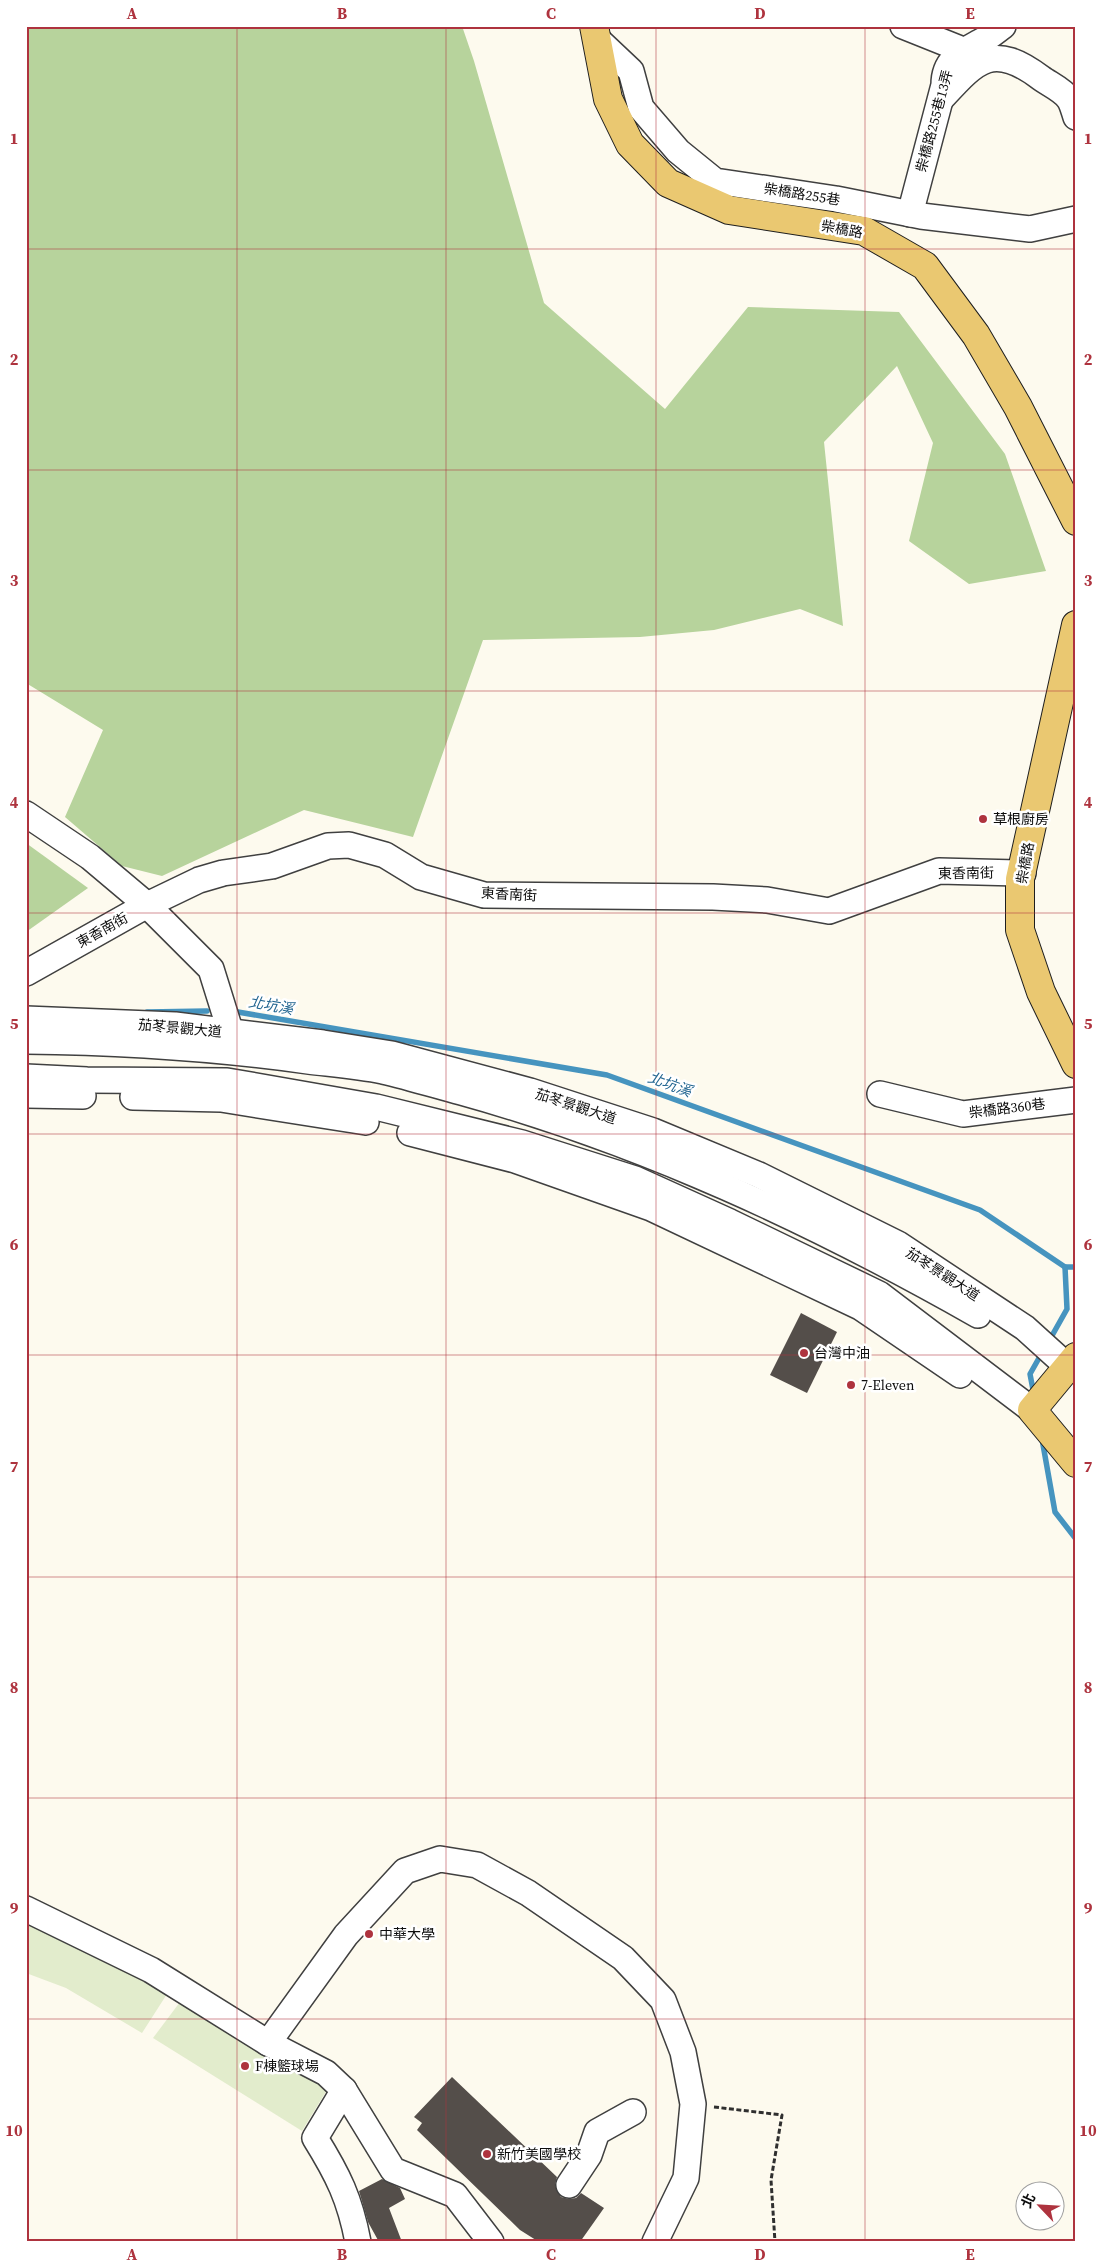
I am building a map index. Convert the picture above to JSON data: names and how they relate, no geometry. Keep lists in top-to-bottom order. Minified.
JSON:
{"streets":{"main road":["柴橋路"],"street":["柴橋路255巷13弄","柴橋路255巷","東香南街","茄苳景觀大道","柴橋路360巷"]},"crossings":[["柴橋路255巷13弄","柴橋路255巷"],["柴橋路255巷","柴橋路"],["柴橋路","東香南街"]],"water":["北坑溪"],"places":["草根廚房","台灣中油","7-Eleven","中華大學","F棟籃球場","新竹美國學校"],"north":"top left","grid":{"columns":["A","B","C","D","E"],"rows":["1","2","3","4","5","6","7","8","9","10"]}}
